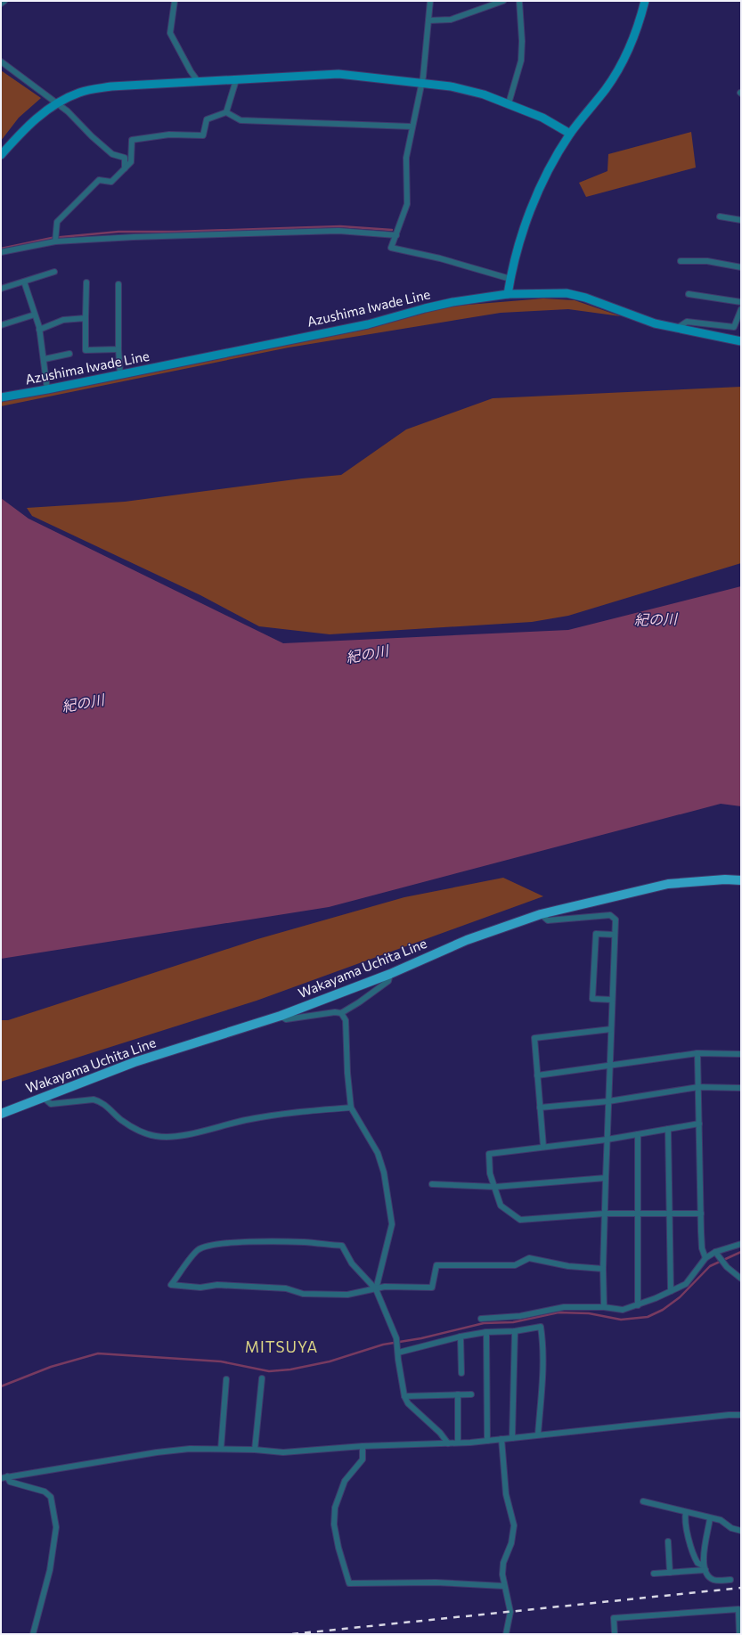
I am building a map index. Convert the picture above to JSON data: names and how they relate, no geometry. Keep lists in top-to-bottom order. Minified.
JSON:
{"streets":{"main road":["Wakayama Uchita Line"],"street":["Azushima Iwade Line"]},"districts":["MITSUYA"],"water":["紀の川"]}
